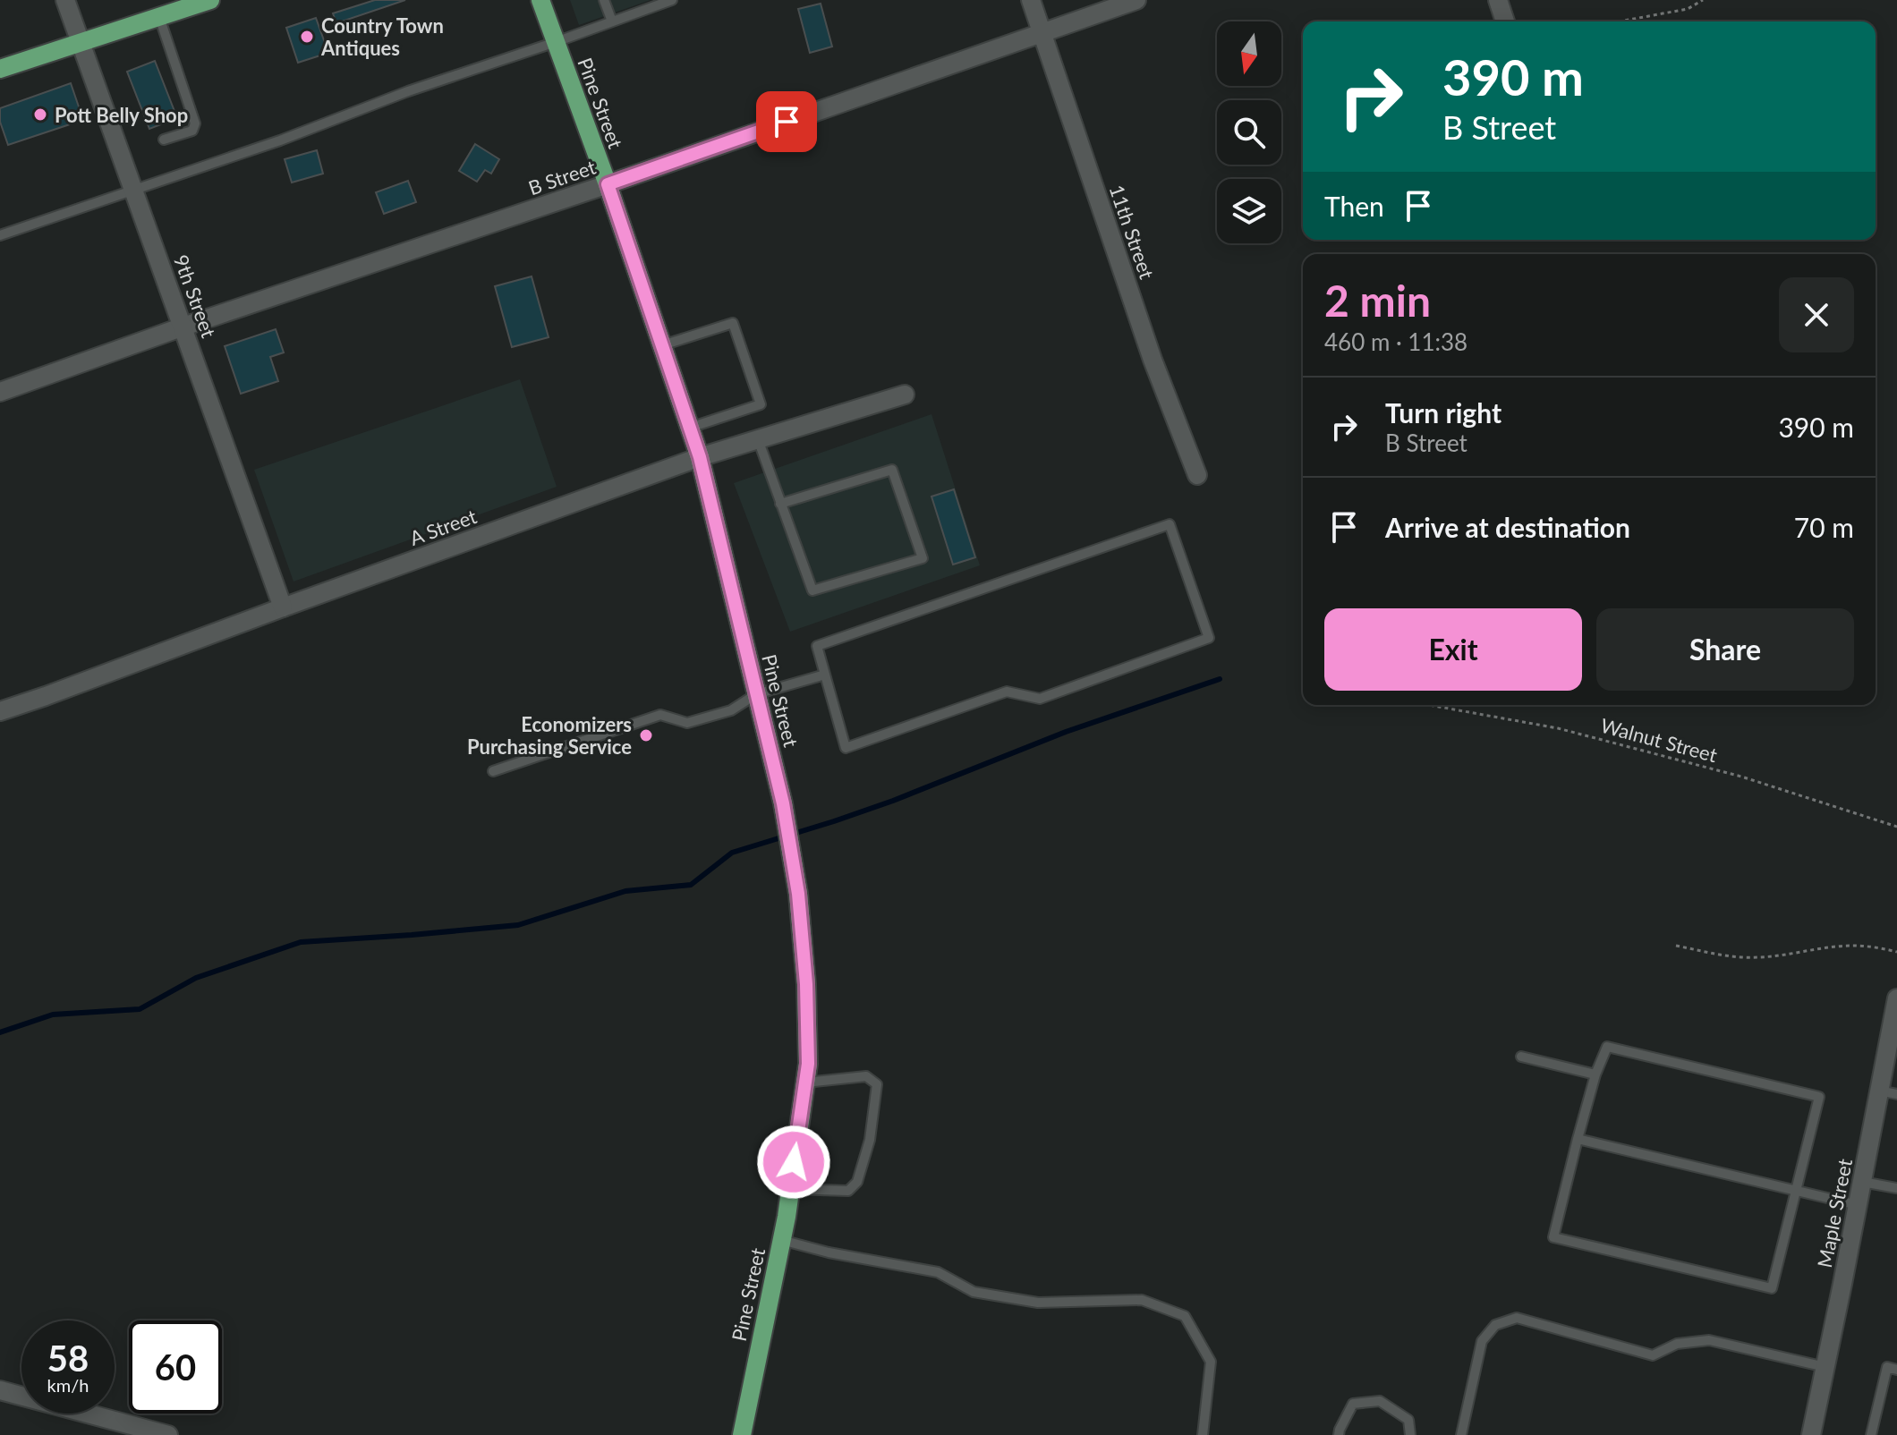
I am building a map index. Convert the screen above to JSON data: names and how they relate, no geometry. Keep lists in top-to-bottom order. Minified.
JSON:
{"streets":{"main road":["Pine Street"],"street":["B Street","11th Street","9th Street","A Street","Maple Street"],"path":["Walnut Street"]},"crossings":[["Pine Street","B Street"],["Pine Street","A Street"],["B Street","11th Street"],["B Street","9th Street"],["9th Street","A Street"]],"places":["Country Town Antiques","Pott Belly Shop","Economizers Purchasing Service"],"north":"bottom","page":{"turn":["390 m","B Street"],"then":"Then","heading":["2 min","460 m · 11:38"],"list":[{"name":"Turn right","note":"B Street","value":"390 m"},{"name":"Arrive at destination","value":"70 m"}],"buttons":["Exit","Share"],"speed":"58 km/h","limit":"60"}}
